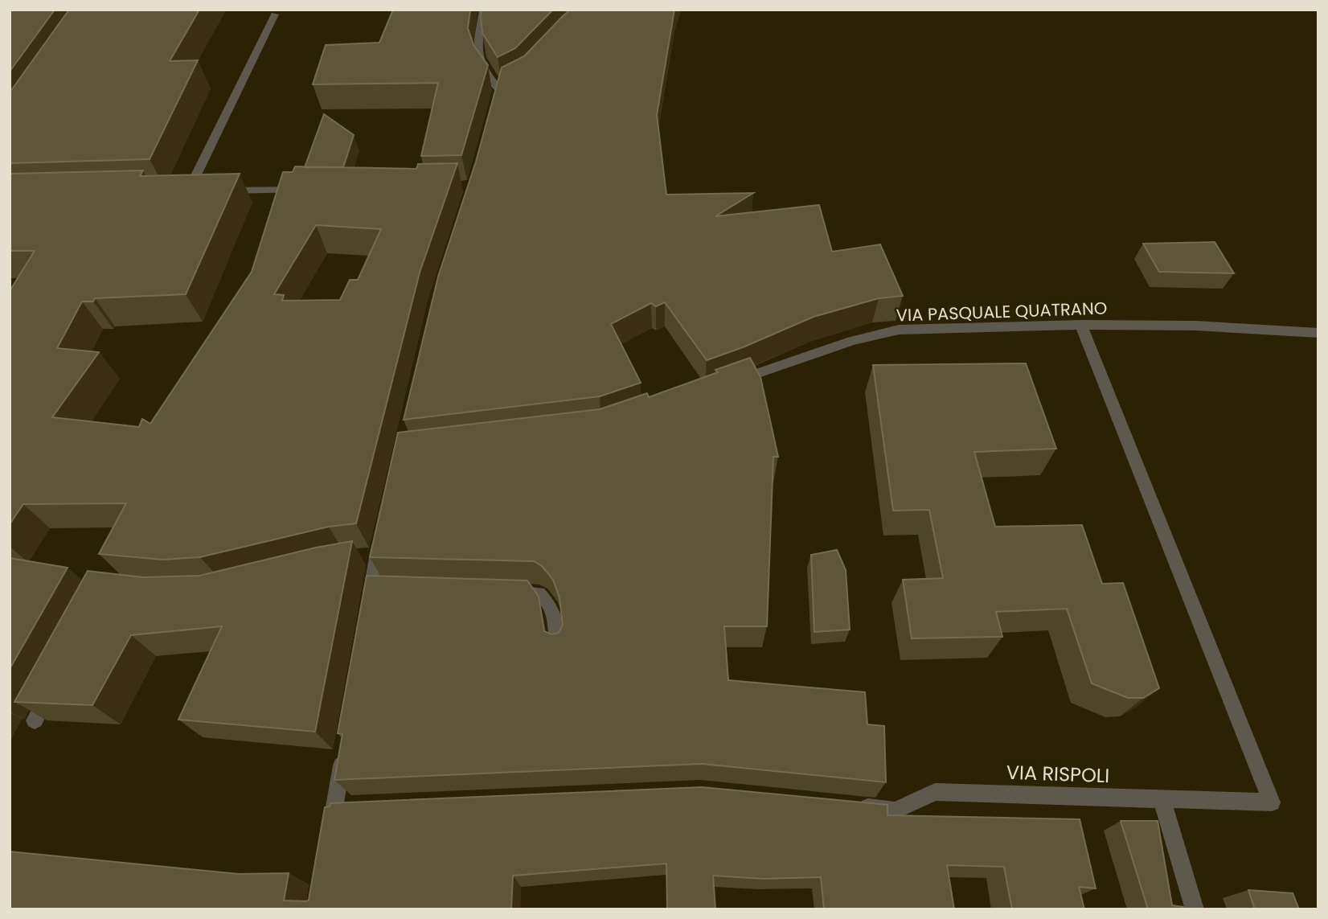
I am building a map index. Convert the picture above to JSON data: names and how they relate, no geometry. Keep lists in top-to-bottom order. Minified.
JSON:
{"streets":{"street":["VIA PASQUALE QUATRANO","VIA RISPOLI"]},"crossings":[["VIA PASQUALE QUATRANO","VIA RISPOLI"]]}
